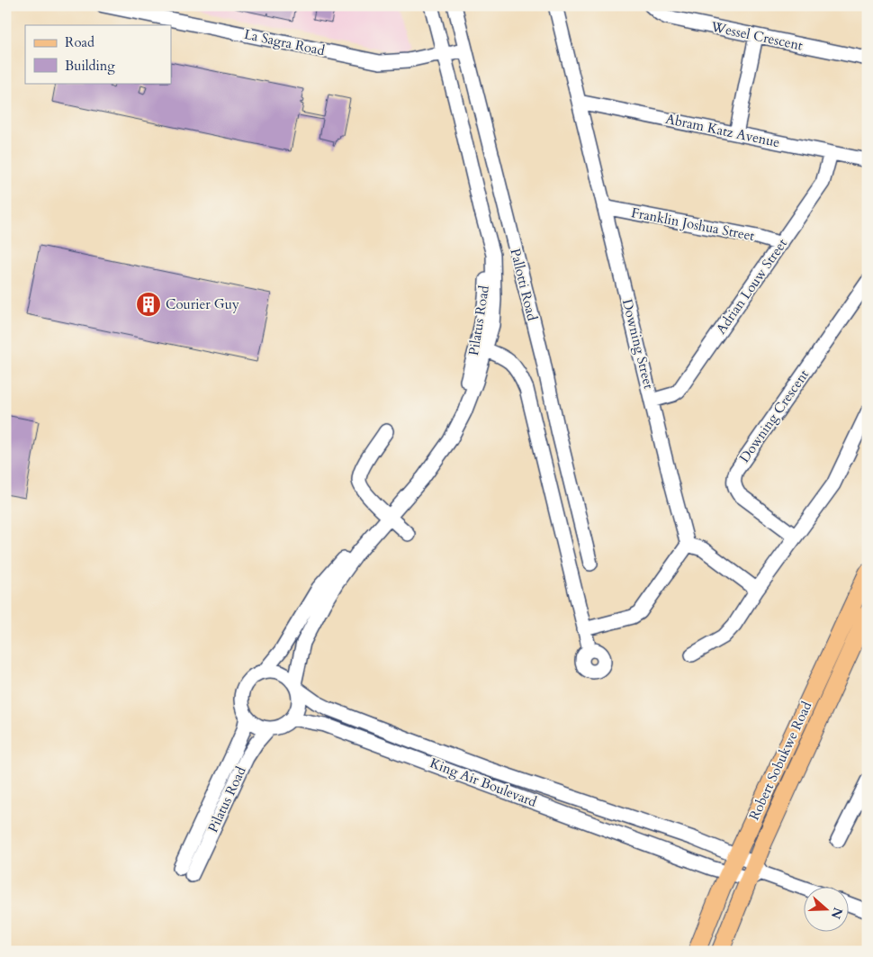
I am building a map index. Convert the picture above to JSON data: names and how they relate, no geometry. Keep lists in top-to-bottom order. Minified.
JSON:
{"streets":{"main road":["Robert Sobukwe Road"],"street":["Wessel Crescent","La Sagra Road","Abram Katz Avenue","Franklin Joshua Street","Pallotti Road","Adrian Louw Street","Pilatus Road","Downing Street","Downing Crescent","King Air Boulevard"]},"crossings":[["La Sagra Road","Pallotti Road"],["La Sagra Road","Pilatus Road"],["Abram Katz Avenue","Adrian Louw Street"],["Abram Katz Avenue","Downing Street"],["Franklin Joshua Street","Adrian Louw Street"],["Franklin Joshua Street","Downing Street"],["Adrian Louw Street","Downing Street"],["Pilatus Road","King Air Boulevard"],["Robert Sobukwe Road","King Air Boulevard"]],"places":{"building":["Courier Guy"]},"legend":["Road","Building"],"north":"right"}
